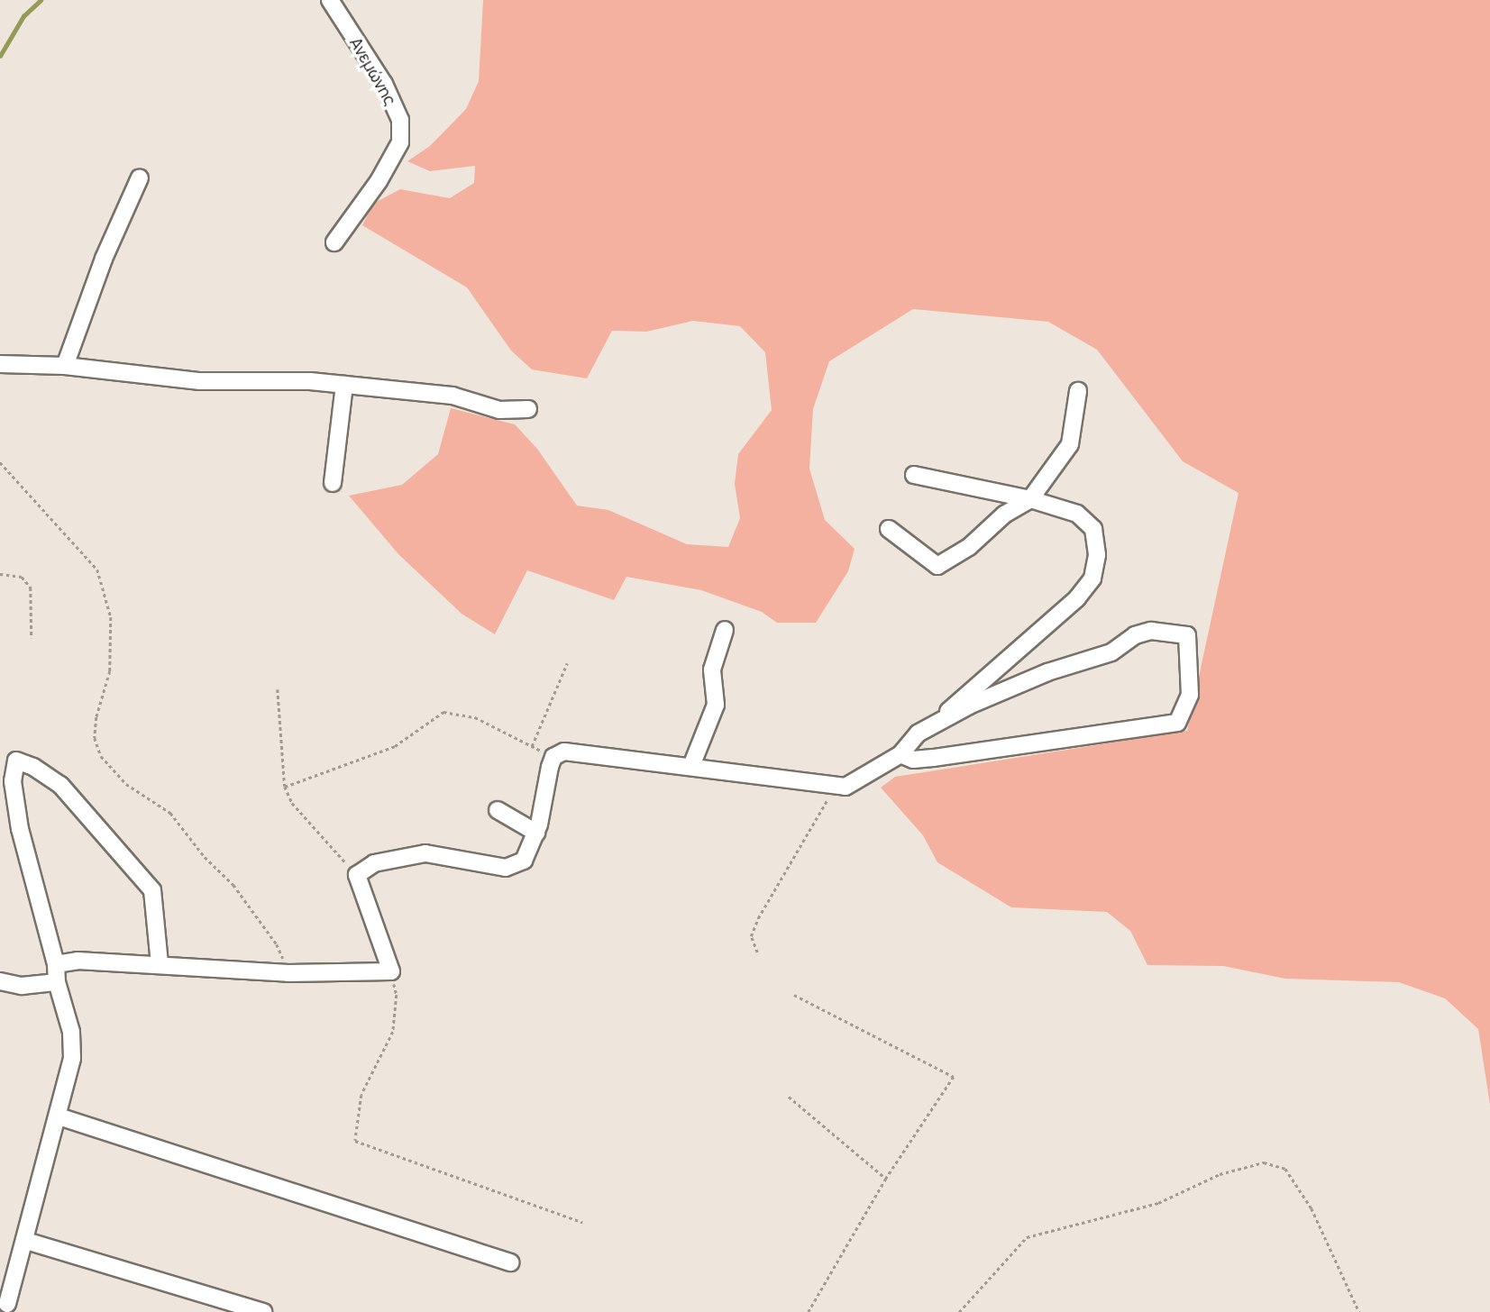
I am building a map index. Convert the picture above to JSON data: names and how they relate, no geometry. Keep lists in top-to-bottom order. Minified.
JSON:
{"streets":{"street":["Ανεμώνης"]}}
